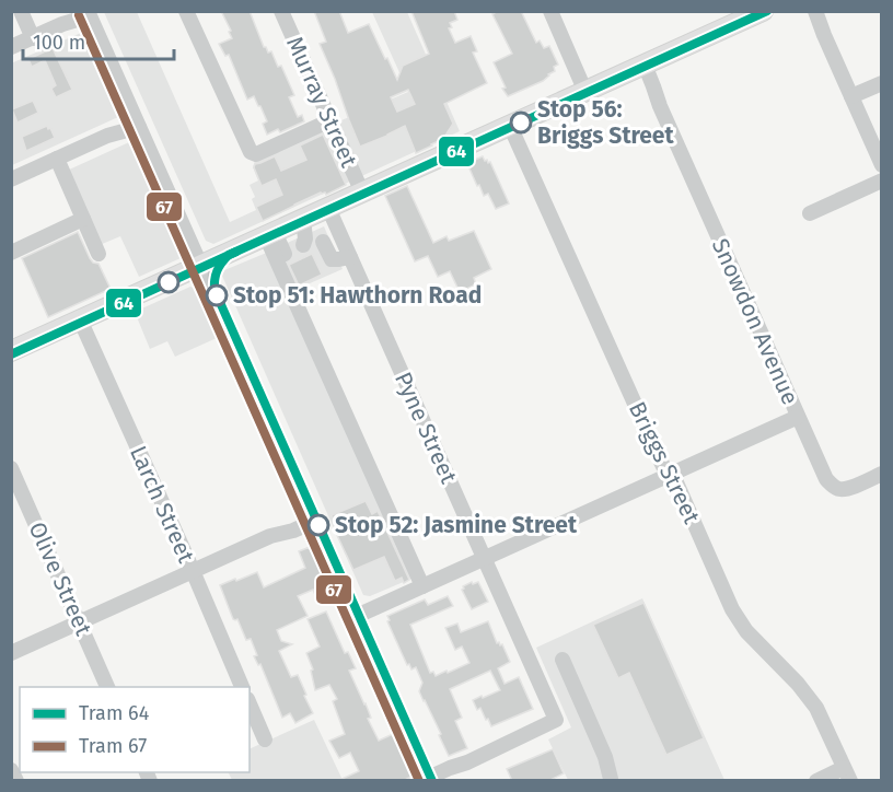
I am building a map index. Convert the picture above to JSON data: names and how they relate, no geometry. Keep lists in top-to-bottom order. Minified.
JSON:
{"streets":{"street":["Murray Street","Snowdon Avenue","Pyne Street","Briggs Street","Larch Street","Olive Street"]},"places":["Stop 56: Briggs Street","Stop 51: Hawthorn Road","Stop 52: Jasmine Street"],"lines":["tram line 64","tram line 67"],"legend":["Tram 64","Tram 67"],"scale_bar":"100 m"}
